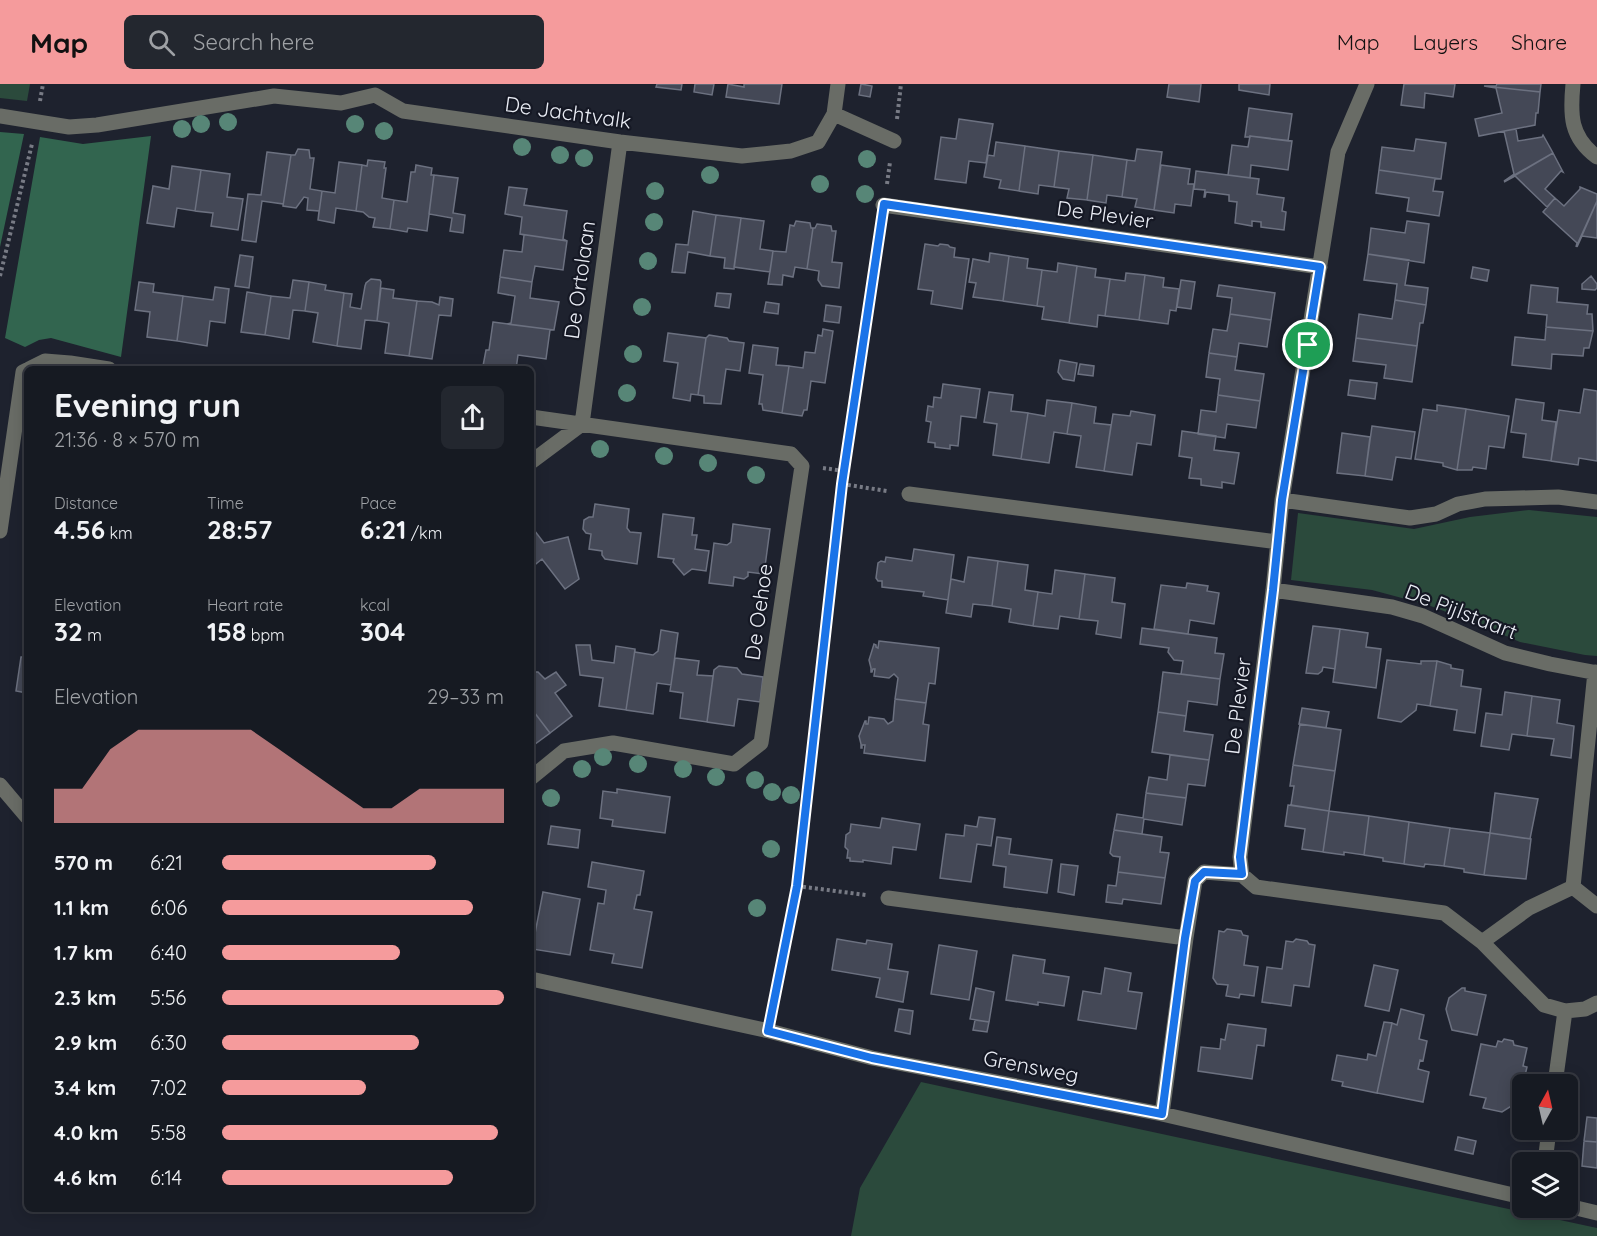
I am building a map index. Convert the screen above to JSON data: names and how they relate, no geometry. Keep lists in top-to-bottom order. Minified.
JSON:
{"streets":{"street":["De Jachtvalk","De Plevier","De Ortolaan","De Oehoe","De Pijlstaart","Grensweg"]},"crossings":[["De Jachtvalk","De Ortolaan"],["De Plevier","De Pijlstaart"],["De Ortolaan","De Oehoe"]],"north":"top","page":{"header":"Map","search":"Search here","nav":["Map","Layers","Share"],"heading":["Evening run","21:36 · 8 × 570 m"],"stats":[["Distance","4.56 km"],["Time","28:57"],["Pace","6:21 /km"],["Elevation","32 m"],["Heart rate","158 bpm"],["kcal","304"]],"chart":["Elevation","29–33 m"],"list":[{"name":"570 m","note":"6:21"},{"name":"1.1 km","note":"6:06"},{"name":"1.7 km","note":"6:40"},{"name":"2.3 km","note":"5:56"},{"name":"2.9 km","note":"6:30"},{"name":"3.4 km","note":"7:02"},{"name":"4.0 km","note":"5:58"},{"name":"4.6 km","note":"6:14"}]}}
